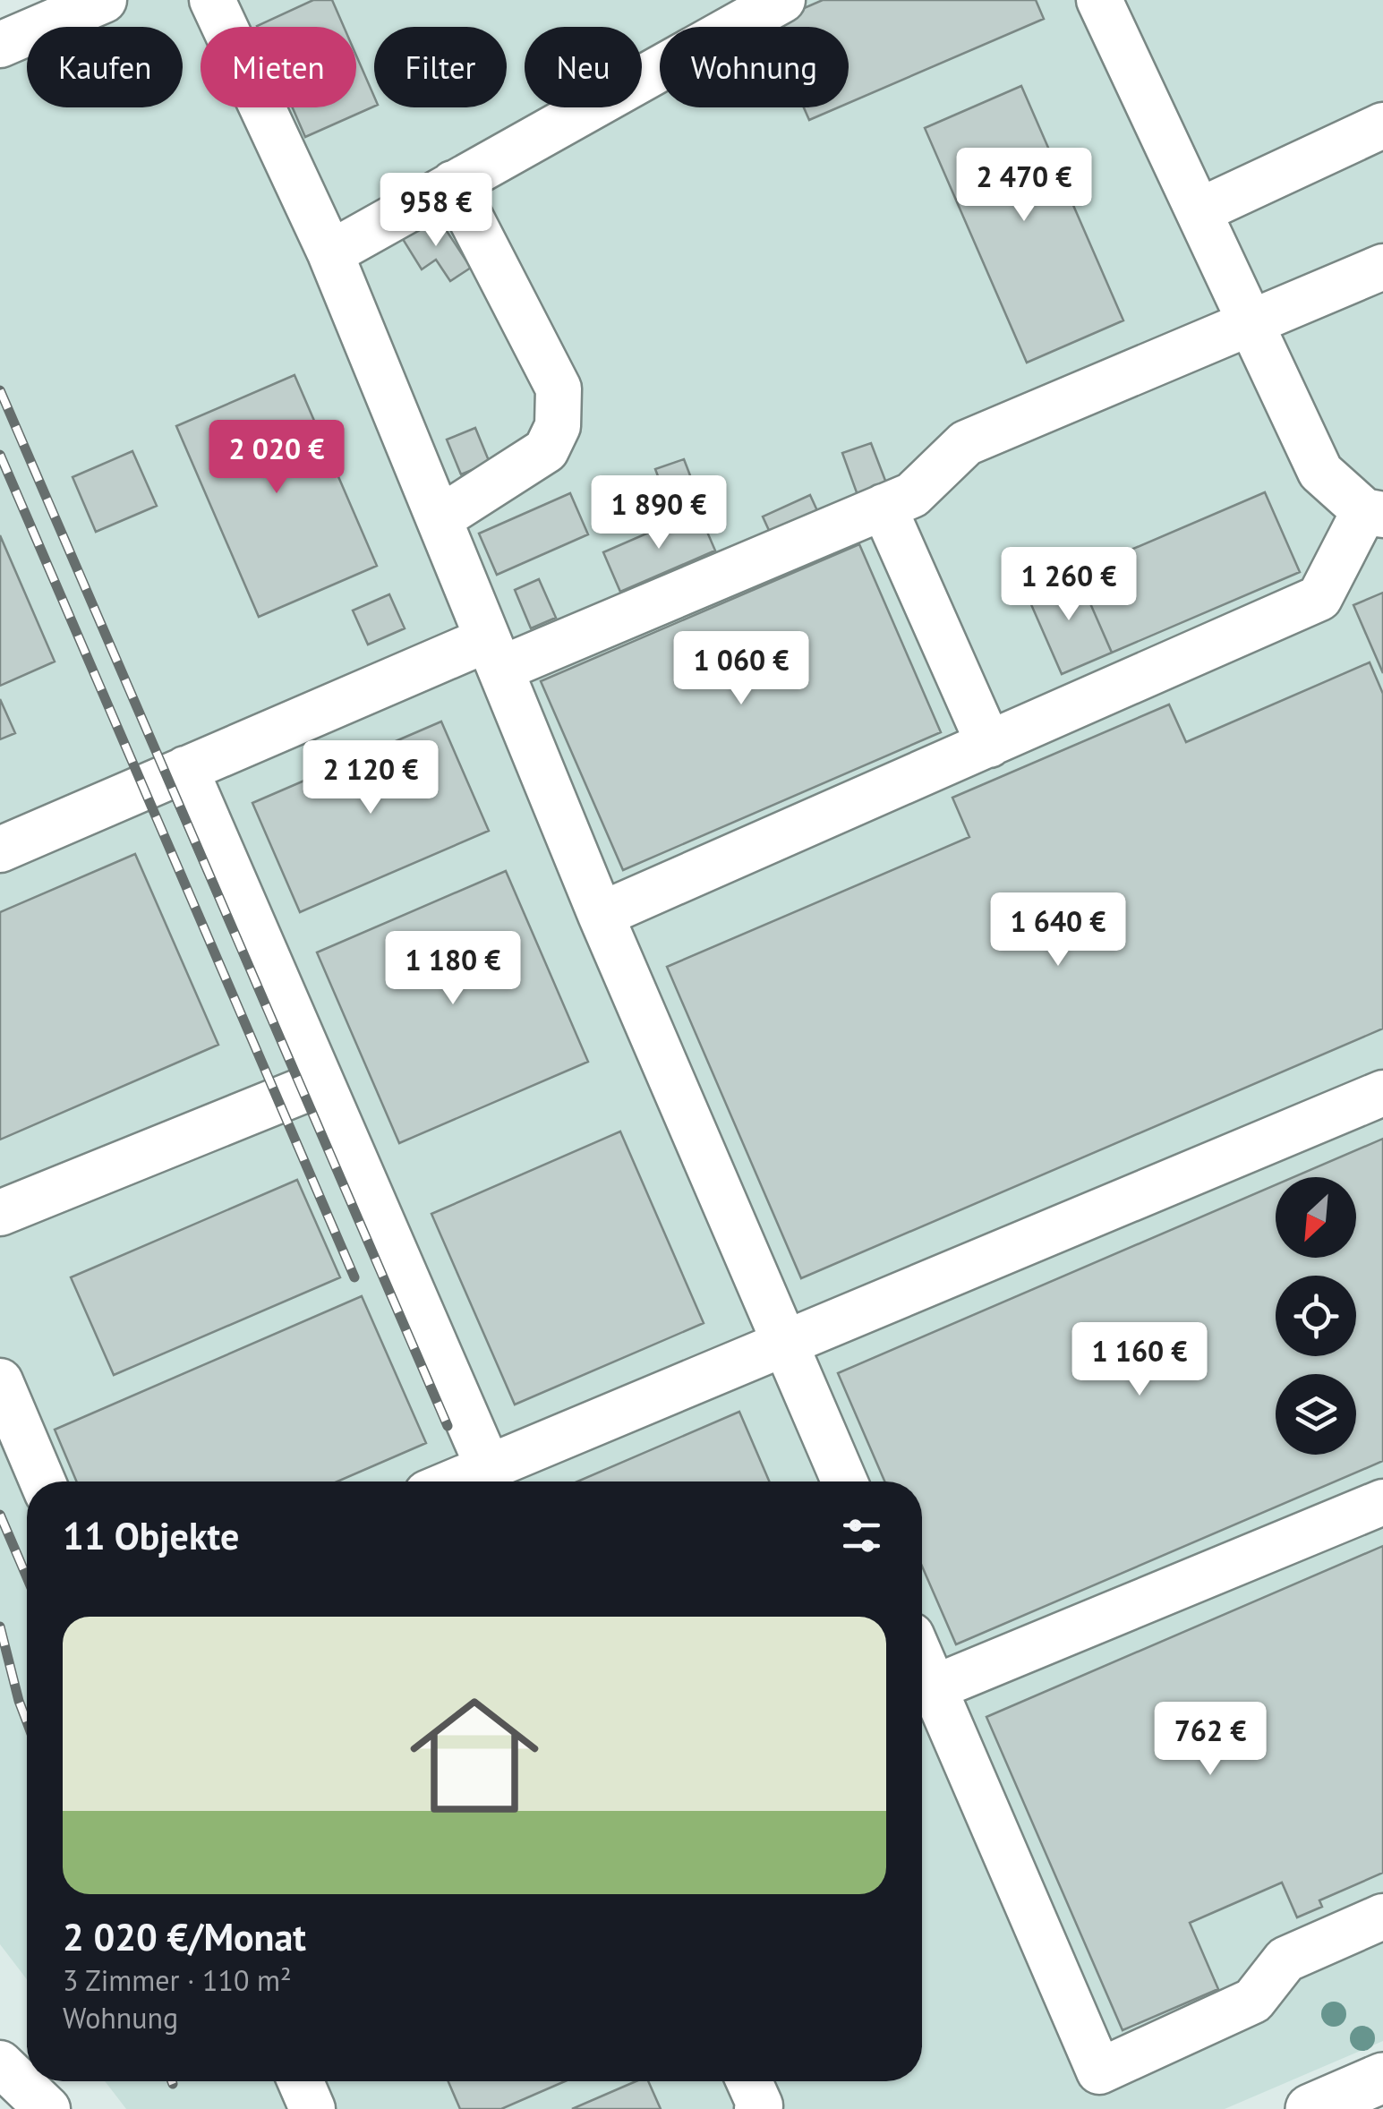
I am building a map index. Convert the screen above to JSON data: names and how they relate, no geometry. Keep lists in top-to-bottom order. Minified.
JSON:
{"north":"bottom left","page":{"chip":["Kaufen","Mieten","Filter","Neu","Wohnung"],"price":["2 470 €","958 €","2 020 €","1 890 €","1 260 €","1 060 €","2 120 €","1 640 €","1 180 €","1 160 €","762 €"],"heading":"11 Objekte","list":[{"name":"2 020 €/Monat","note":"3 Zimmer · 110 m² · Wohnung"}]}}
